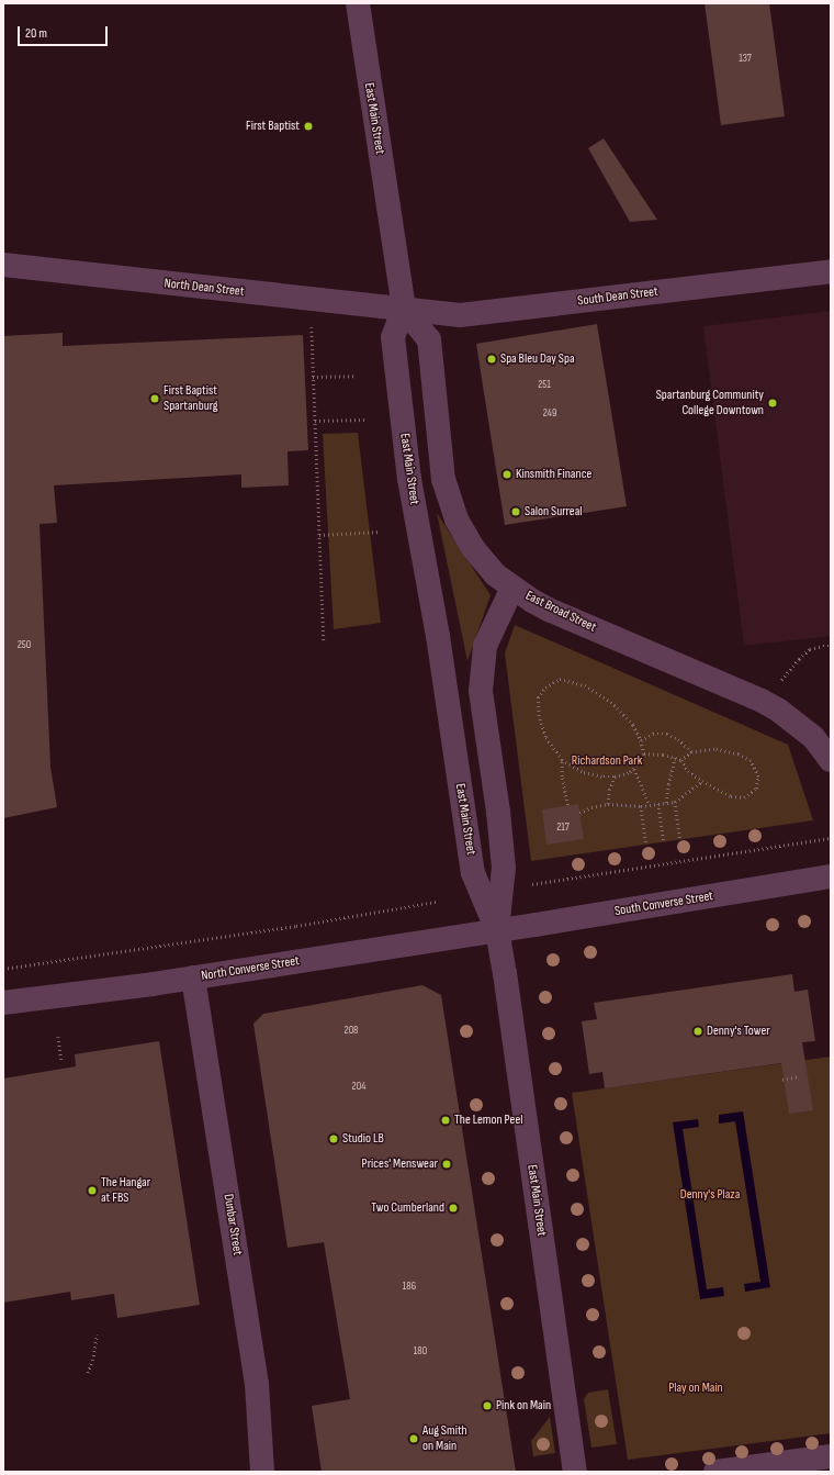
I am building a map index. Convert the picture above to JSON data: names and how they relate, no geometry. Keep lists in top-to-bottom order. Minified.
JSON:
{"streets":{"street":["East Main Street","North Dean Street","South Dean Street","East Broad Street","South Converse Street","North Converse Street","Dunbar Street"]},"crossings":[["East Main Street","North Dean Street"],["East Main Street","South Dean Street"],["East Main Street","East Broad Street"],["East Main Street","South Converse Street"],["East Main Street","North Converse Street"],["North Dean Street","South Dean Street"],["North Dean Street","East Broad Street"],["South Dean Street","East Broad Street"],["South Converse Street","North Converse Street"],["North Converse Street","Dunbar Street"]],"parks":["Richardson Park","Denny's Plaza","Play on Main"],"places":["First Baptist","Spa Bleu Day Spa","First Baptist Spartanburg","Spartanburg Community College Downtown","Kinsmith Finance","Salon Surreal","Denny's Tower","The Lemon Peel","Studio LB","Prices' Menswear","The Hangar at FBS","Two Cumberland","Pink on Main","Aug Smith on Main"],"house_numbers":["137","251","249","250","217","208","204","186","180"],"scale_bar":"20 m"}
